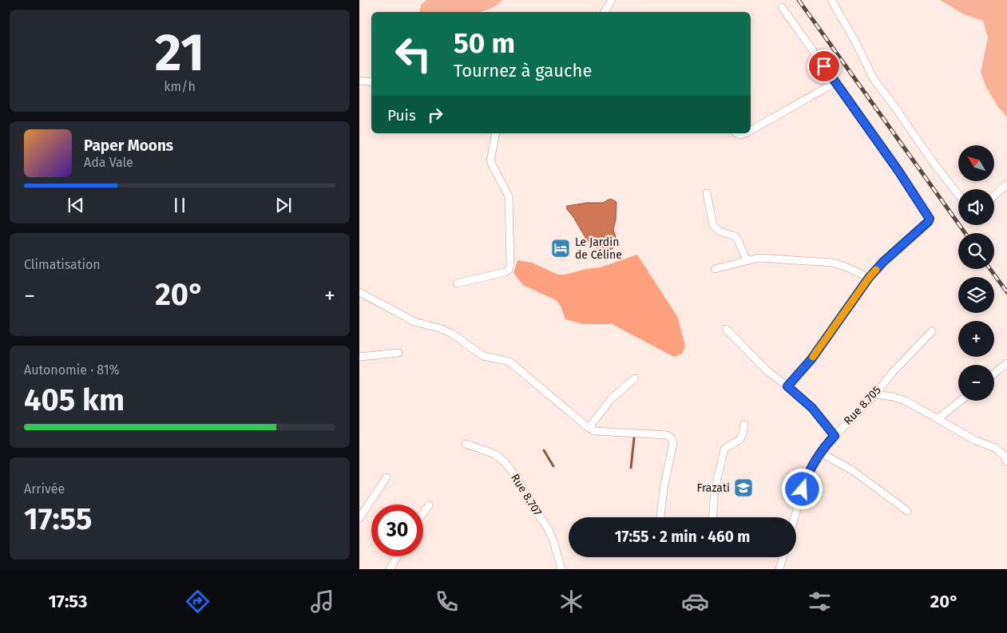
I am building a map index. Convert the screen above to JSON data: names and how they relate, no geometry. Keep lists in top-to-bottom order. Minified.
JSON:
{"streets":{"street":["Rue 8.705","Rue 8.707"]},"places":{"hotel":["Le Jardin de Céline"],"school or university":["Frazati"]},"north":"top left","page":{"tile":[["21","km/h"],"Climatisation",["Autonomie · 81%","405 km"],["Arrivée","17:55"]],"turn":["50 m","Tournez à gauche"],"then":"Puis","song":["Paper Moons","Ada Vale"],"map_buttons":["+","−"],"heat":["−","20°","+"],"limit":"30","trip":"17:55 · 2 min · 460 m","tabs":["17:53","20°"]}}
